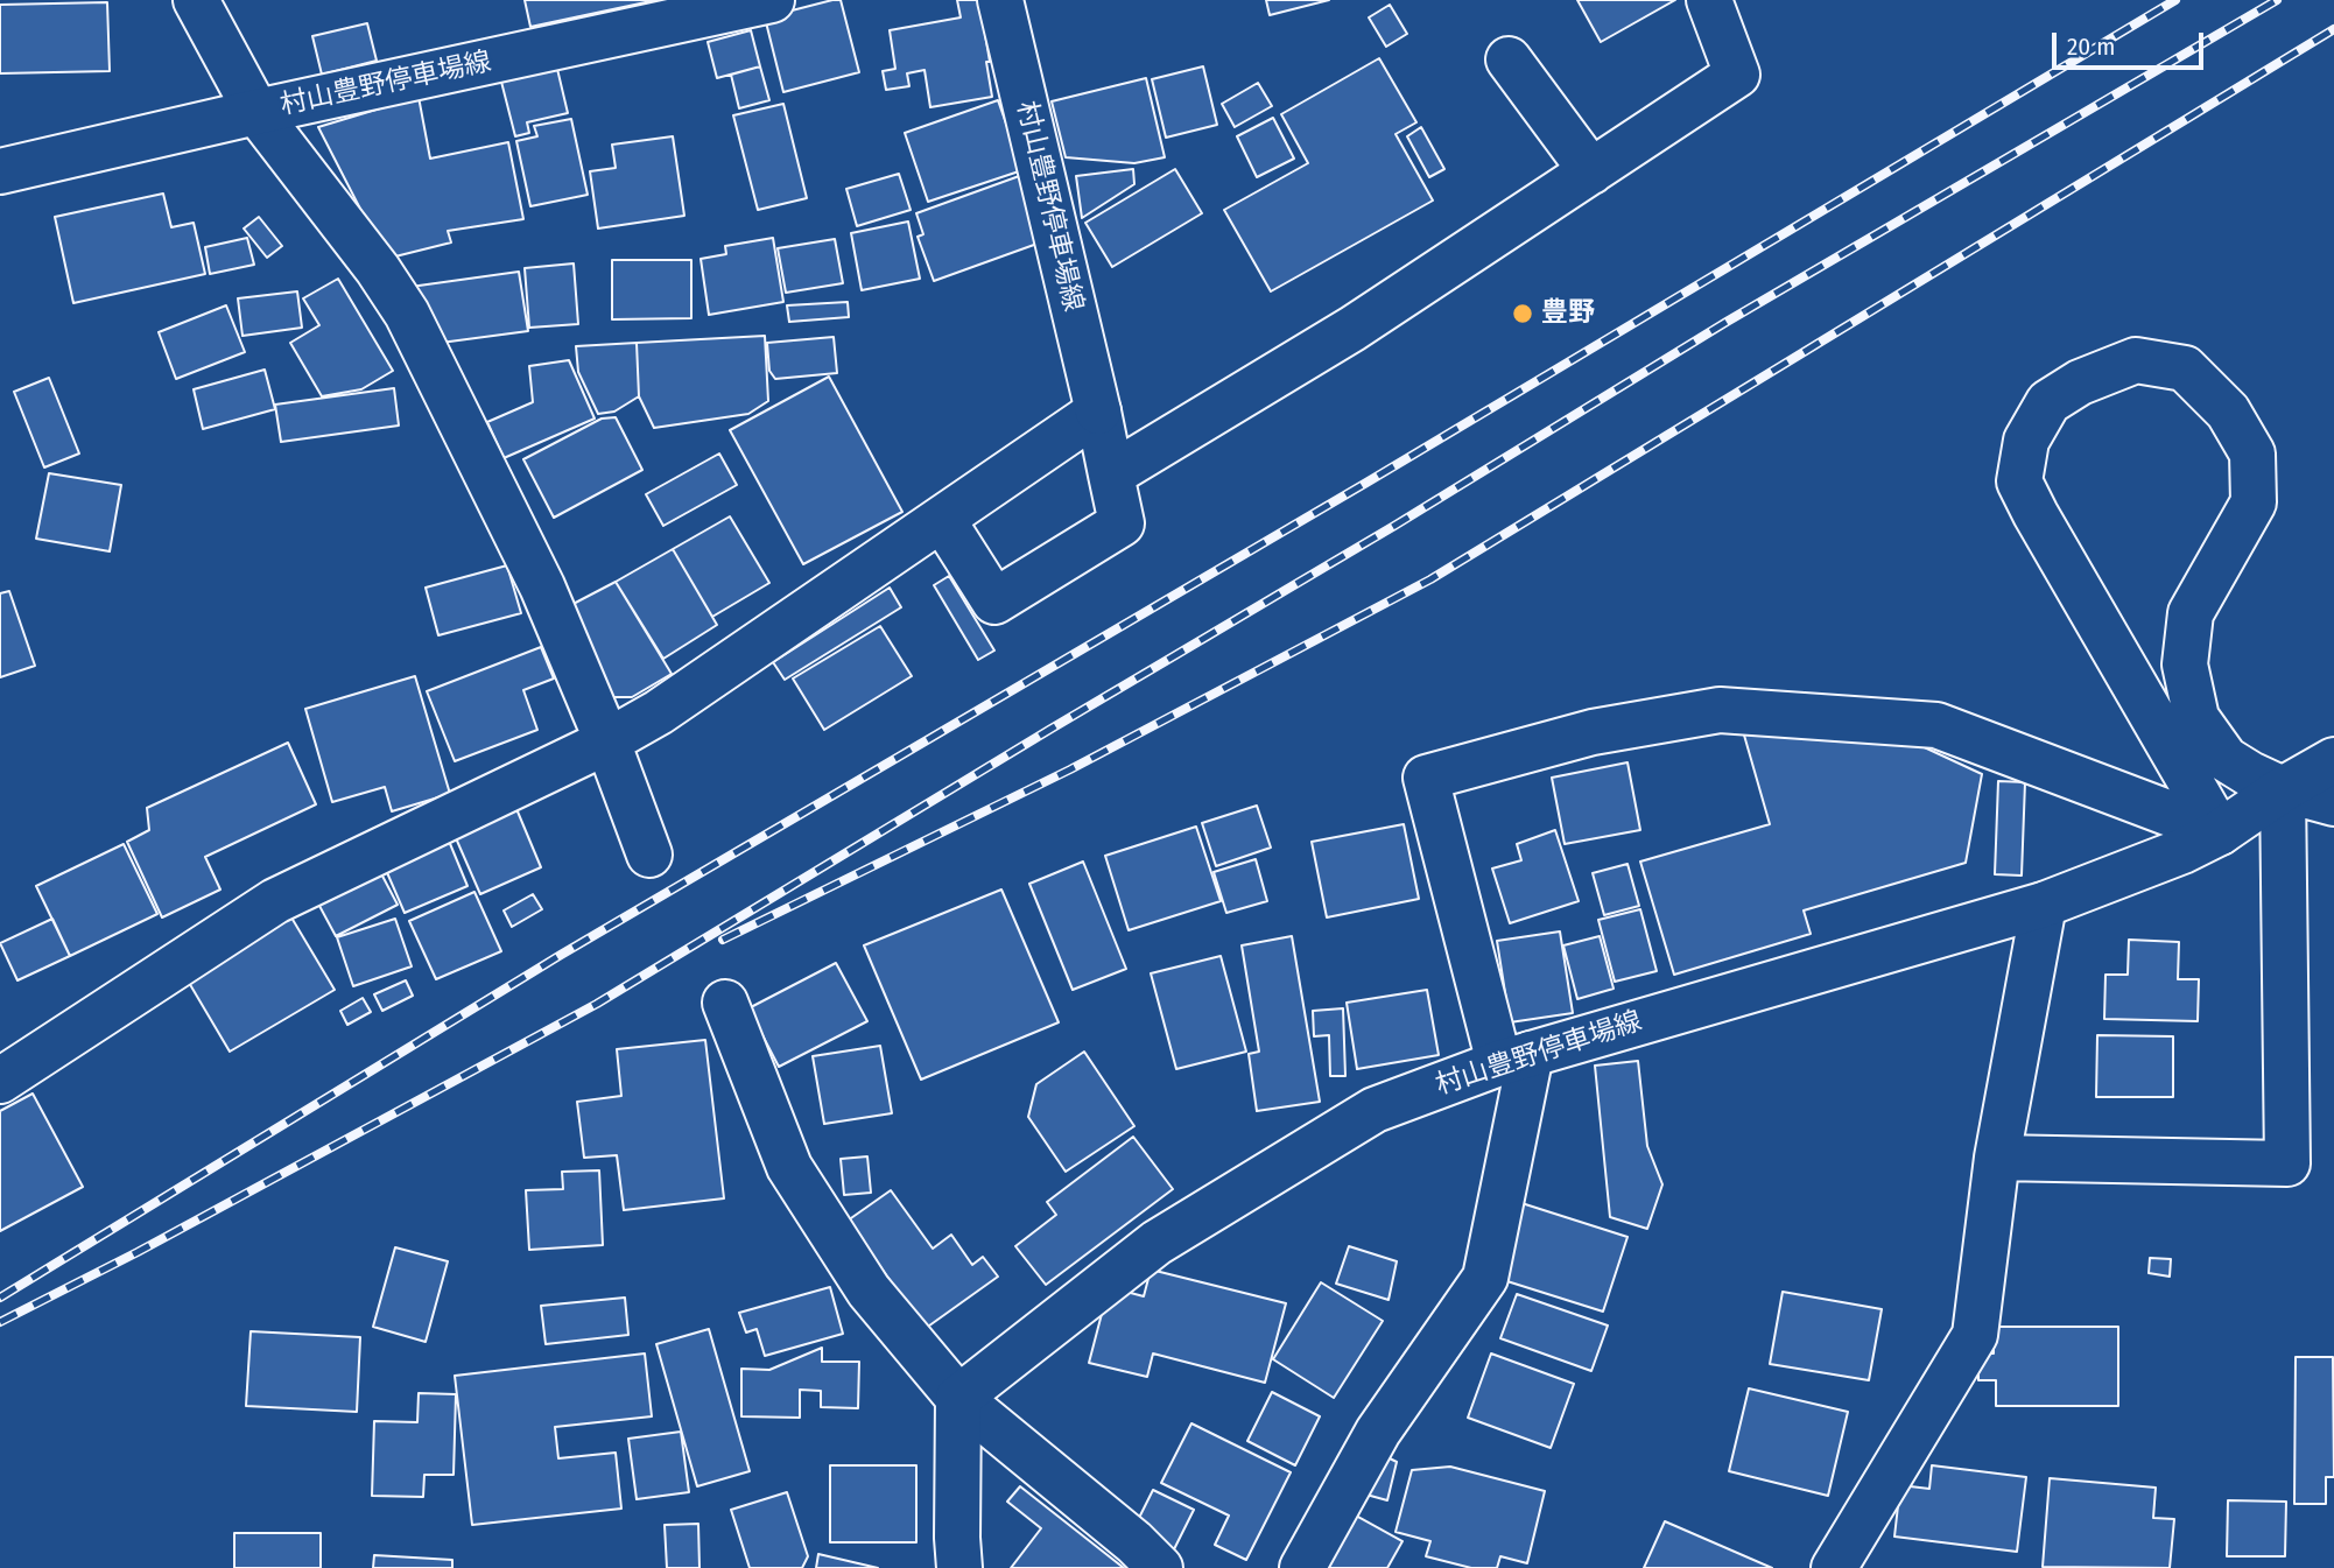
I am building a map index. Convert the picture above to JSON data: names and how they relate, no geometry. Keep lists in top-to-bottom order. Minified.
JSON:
{"streets":{"street":["村山豊野停車場線"]},"places":["豊野"],"scale_bar":"20 m"}
